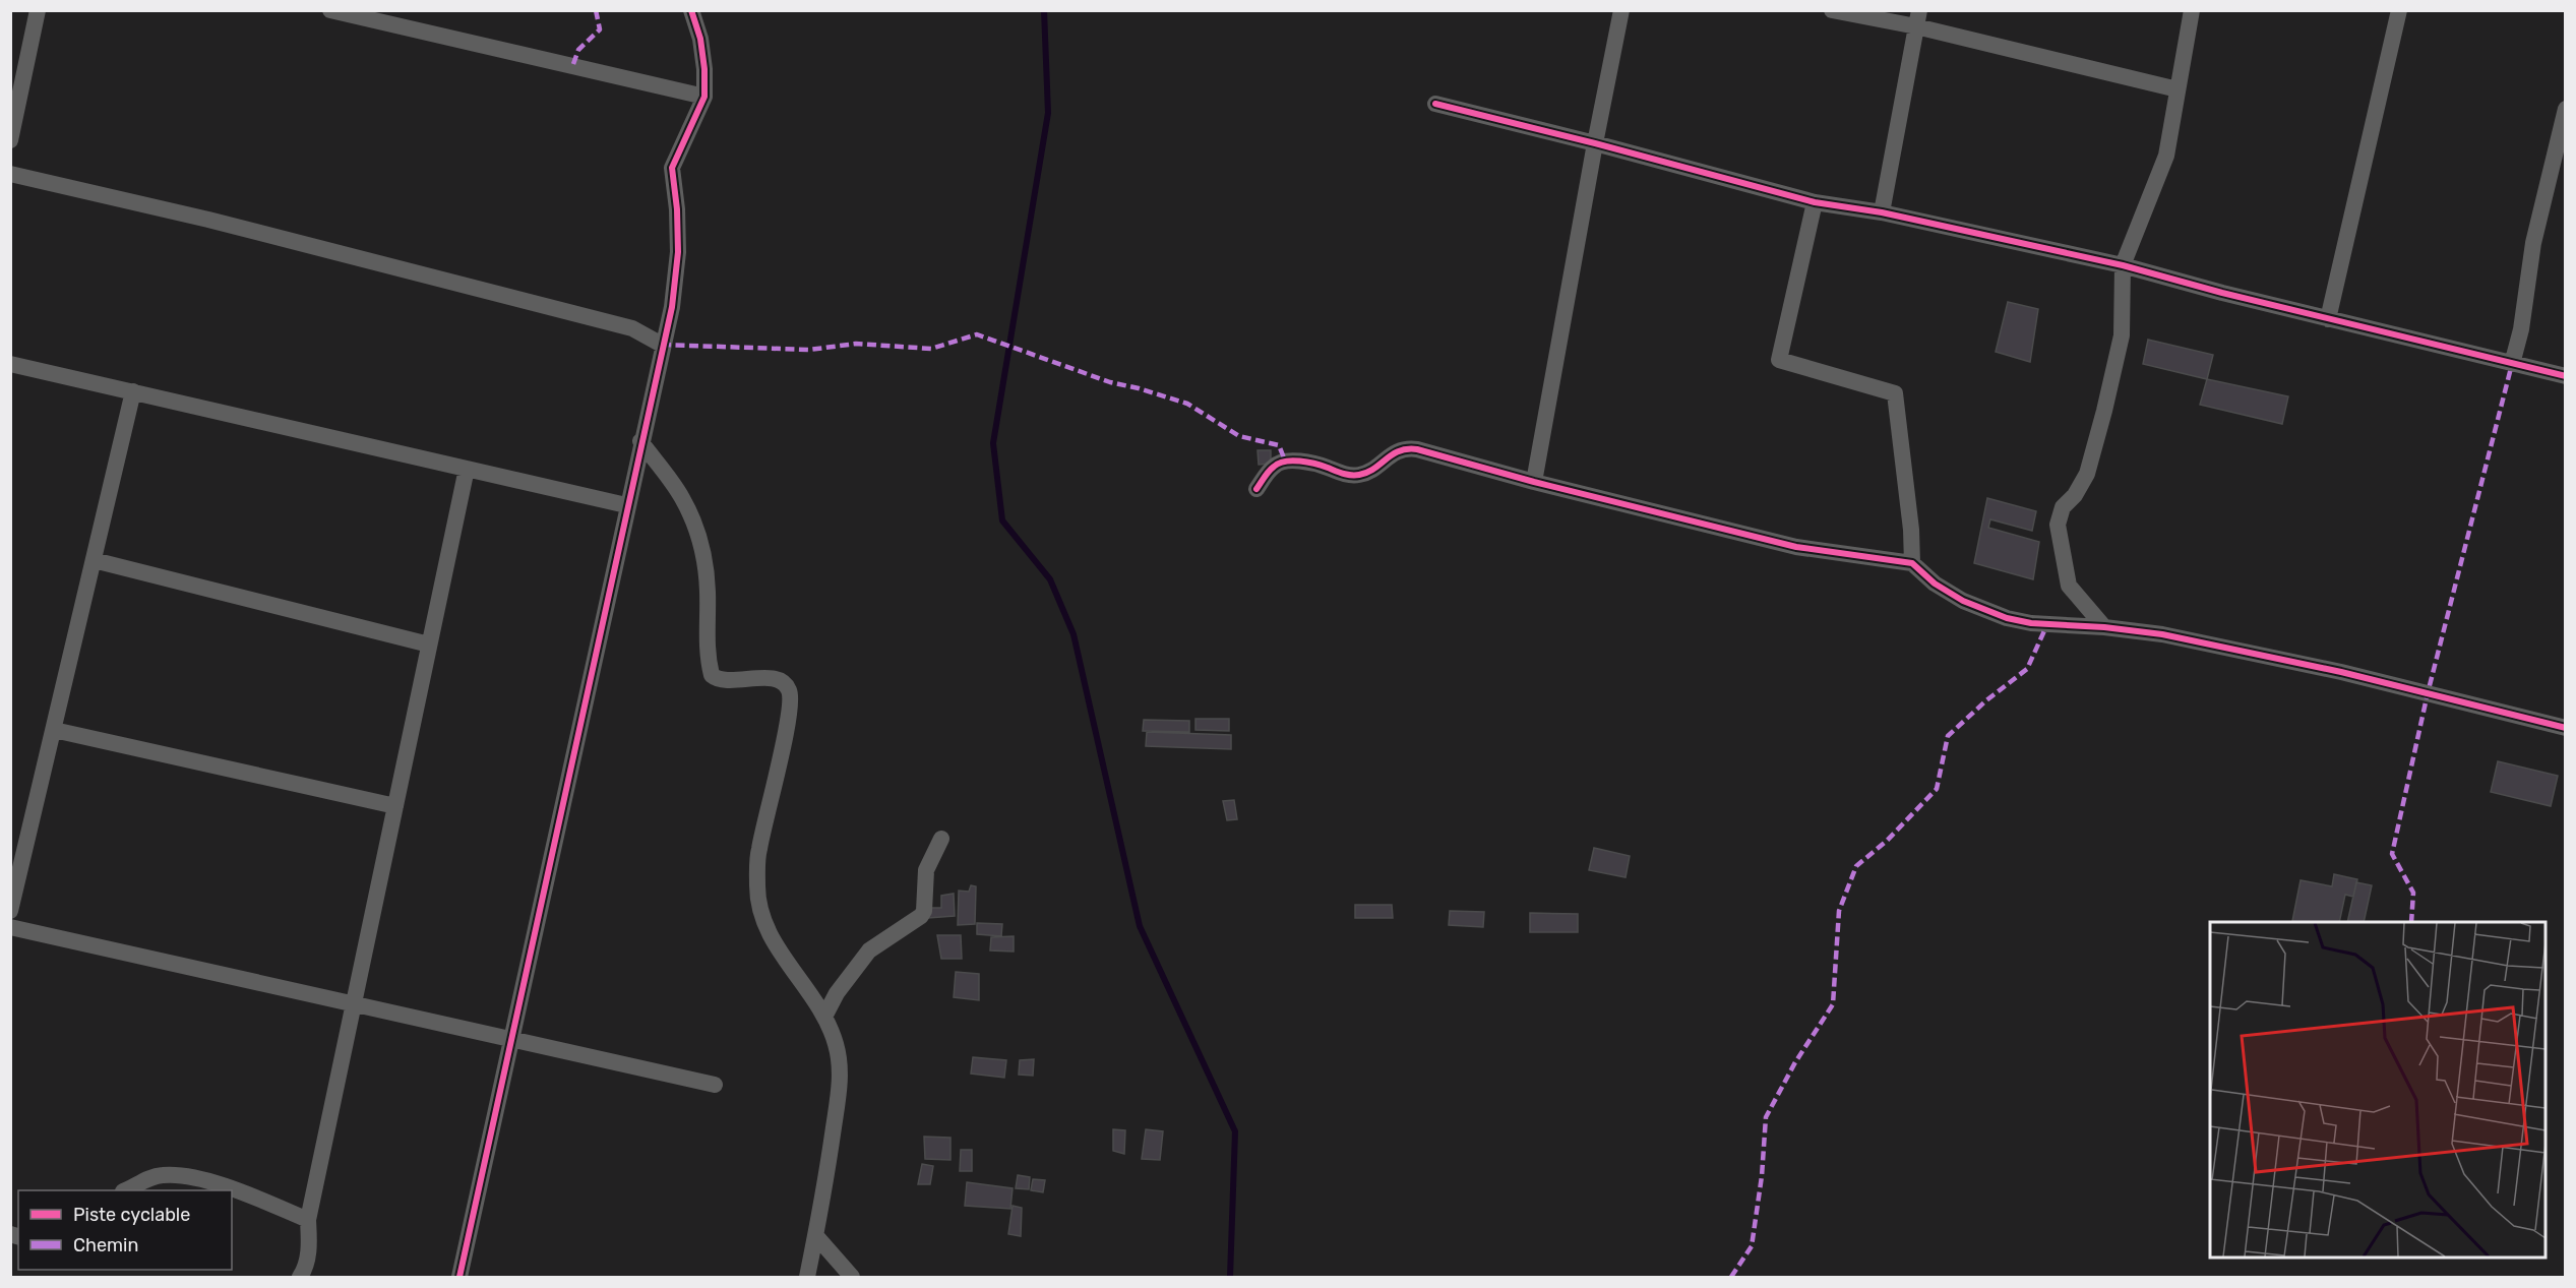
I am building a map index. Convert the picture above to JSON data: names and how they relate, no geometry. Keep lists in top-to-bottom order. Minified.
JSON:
{"legend":["Piste cyclable","Chemin"]}
